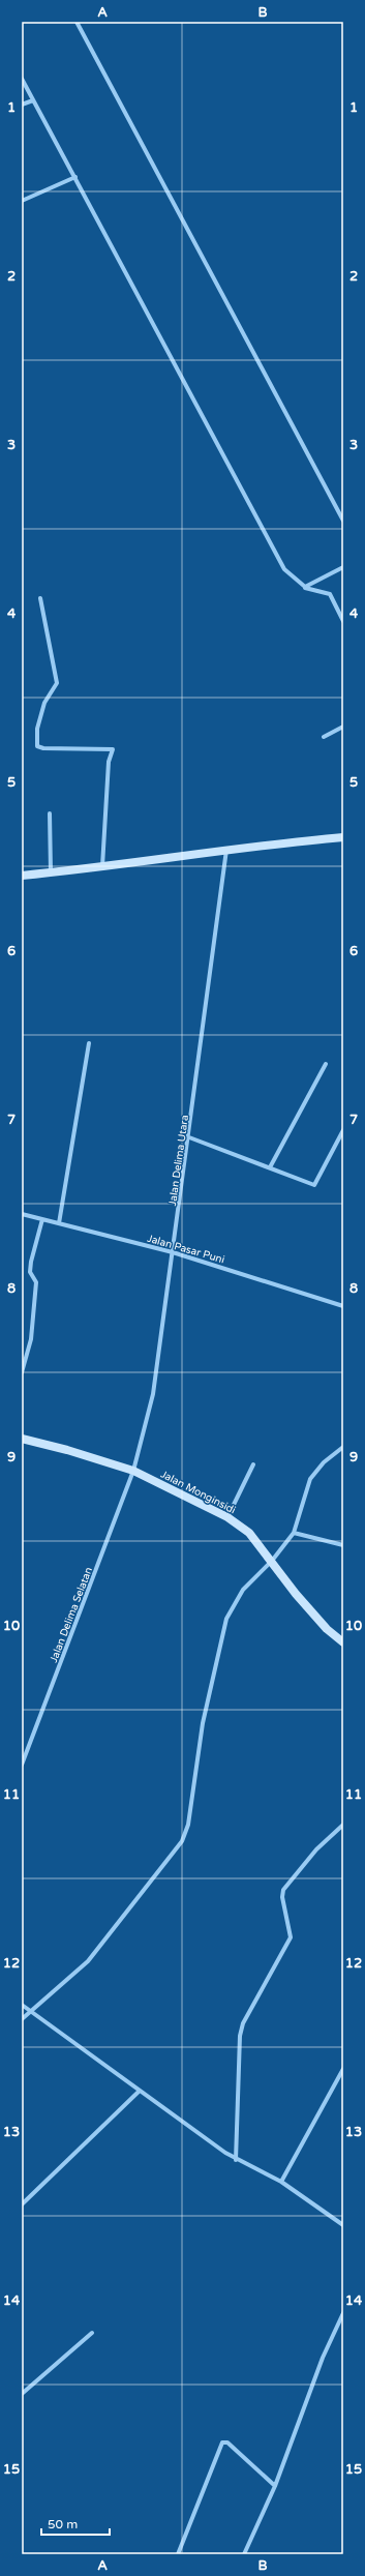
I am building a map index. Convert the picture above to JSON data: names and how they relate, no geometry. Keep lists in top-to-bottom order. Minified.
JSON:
{"streets":{"street":["Jalan Delima Utara","Jalan Pasar Puni","Jalan Monginsidi","Jalan Delima Selatan"]},"crossings":[["Jalan Delima Utara","Jalan Pasar Puni"],["Jalan Delima Utara","Jalan Monginsidi"],["Jalan Delima Utara","Jalan Delima Selatan"],["Jalan Monginsidi","Jalan Delima Selatan"]],"scale_bar":"50 m","grid":{"columns":["A","B"],"rows":["1","2","3","4","5","6","7","8","9","10","11","12","13","14","15"]}}
